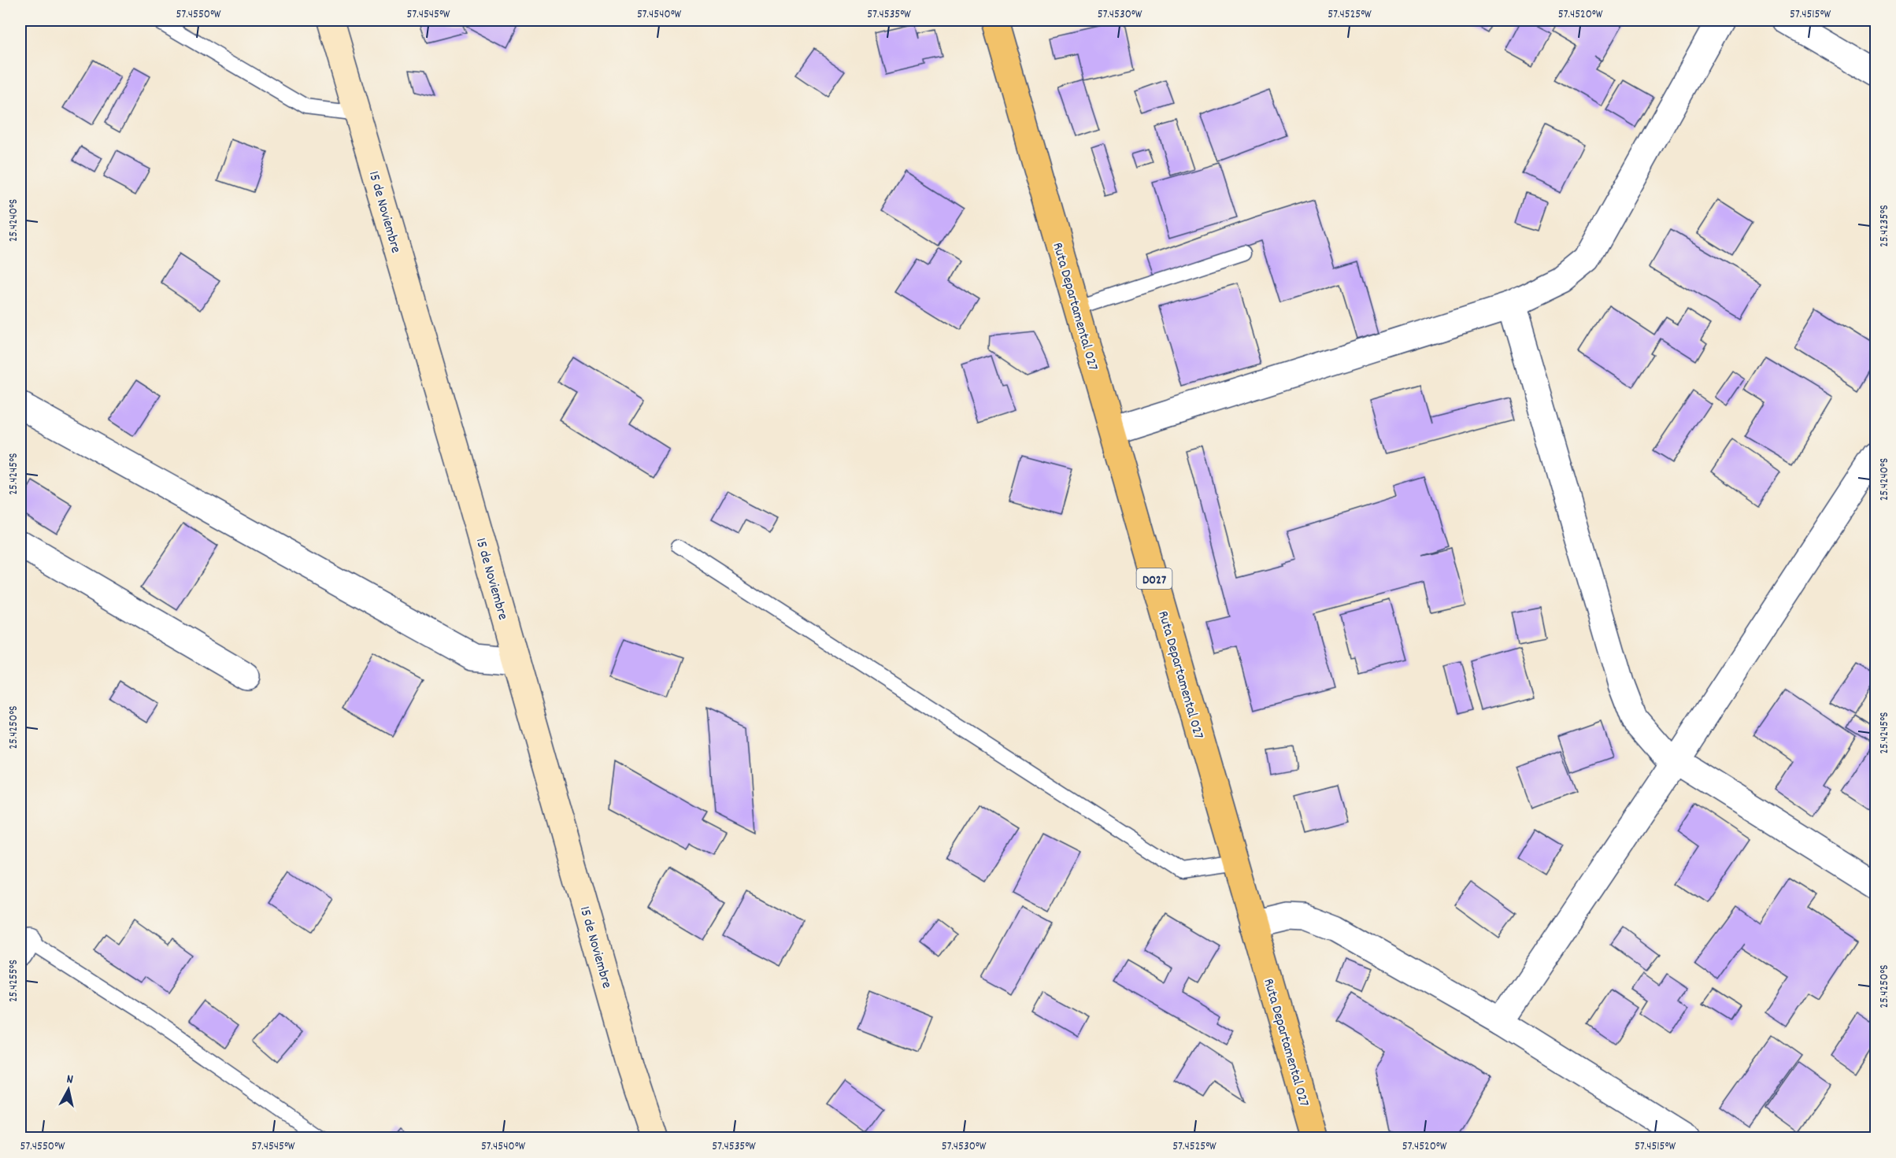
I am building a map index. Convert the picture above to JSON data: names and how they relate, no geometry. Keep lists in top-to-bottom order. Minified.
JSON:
{"streets":{"main road":["Ruta Departamental 027","D027"],"street":["15 de Noviembre"]},"north":"top","coordinates":["57.4550°W","57.4545°W","57.4540°W","57.4535°W","57.4530°W","57.4525°W","57.4520°W","57.4515°W","25.4240°S","25.4235°S","25.4245°S","25.4250°S","25.4255°S"]}
